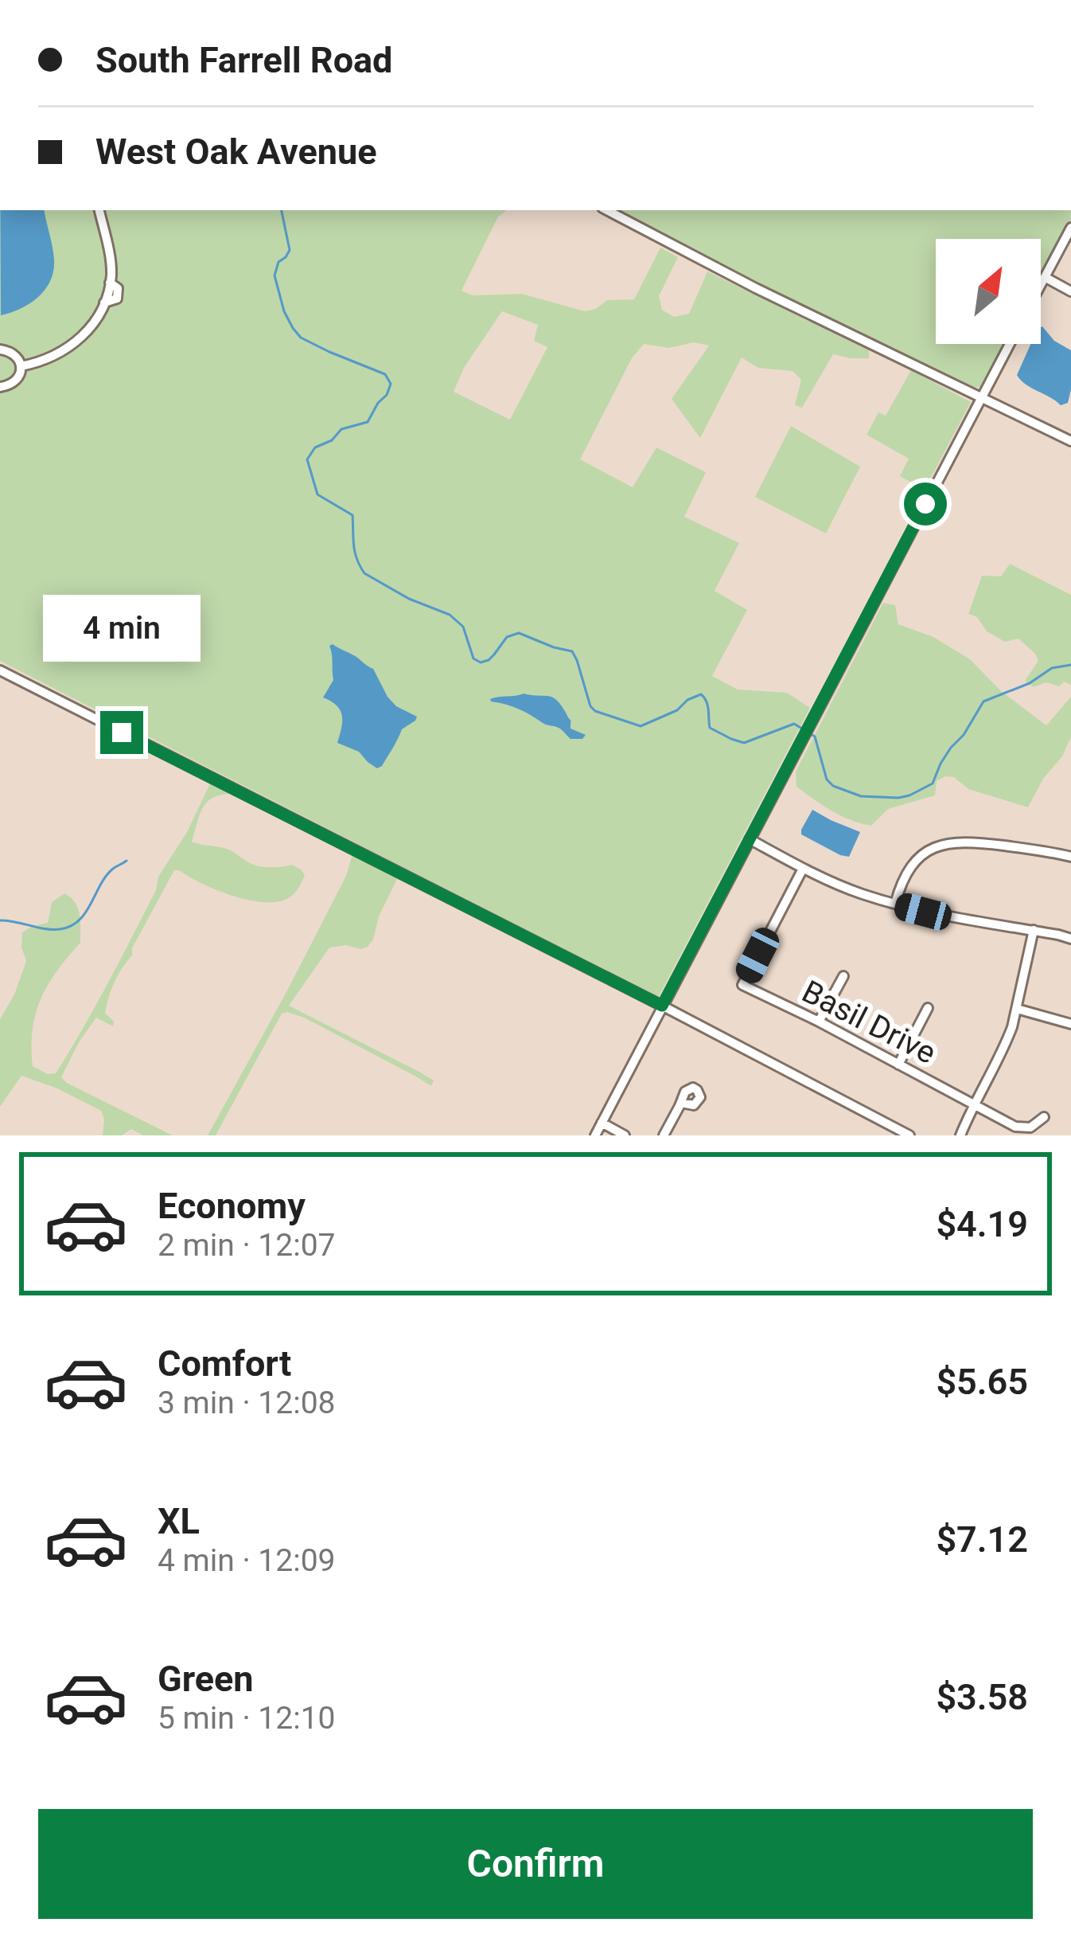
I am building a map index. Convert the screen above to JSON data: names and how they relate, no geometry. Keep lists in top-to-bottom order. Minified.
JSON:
{"streets":{"street":["Basil Drive"]},"north":"top right","page":{"banner":["South Farrell Road","West Oak Avenue"],"bubble":"4 min","list":[{"name":"Economy","note":"2 min · 12:07","value":"$4.19"},{"name":"Comfort","note":"3 min · 12:08","value":"$5.65"},{"name":"XL","note":"4 min · 12:09","value":"$7.12"},{"name":"Green","note":"5 min · 12:10","value":"$3.58"}],"buttons":"Confirm"}}
